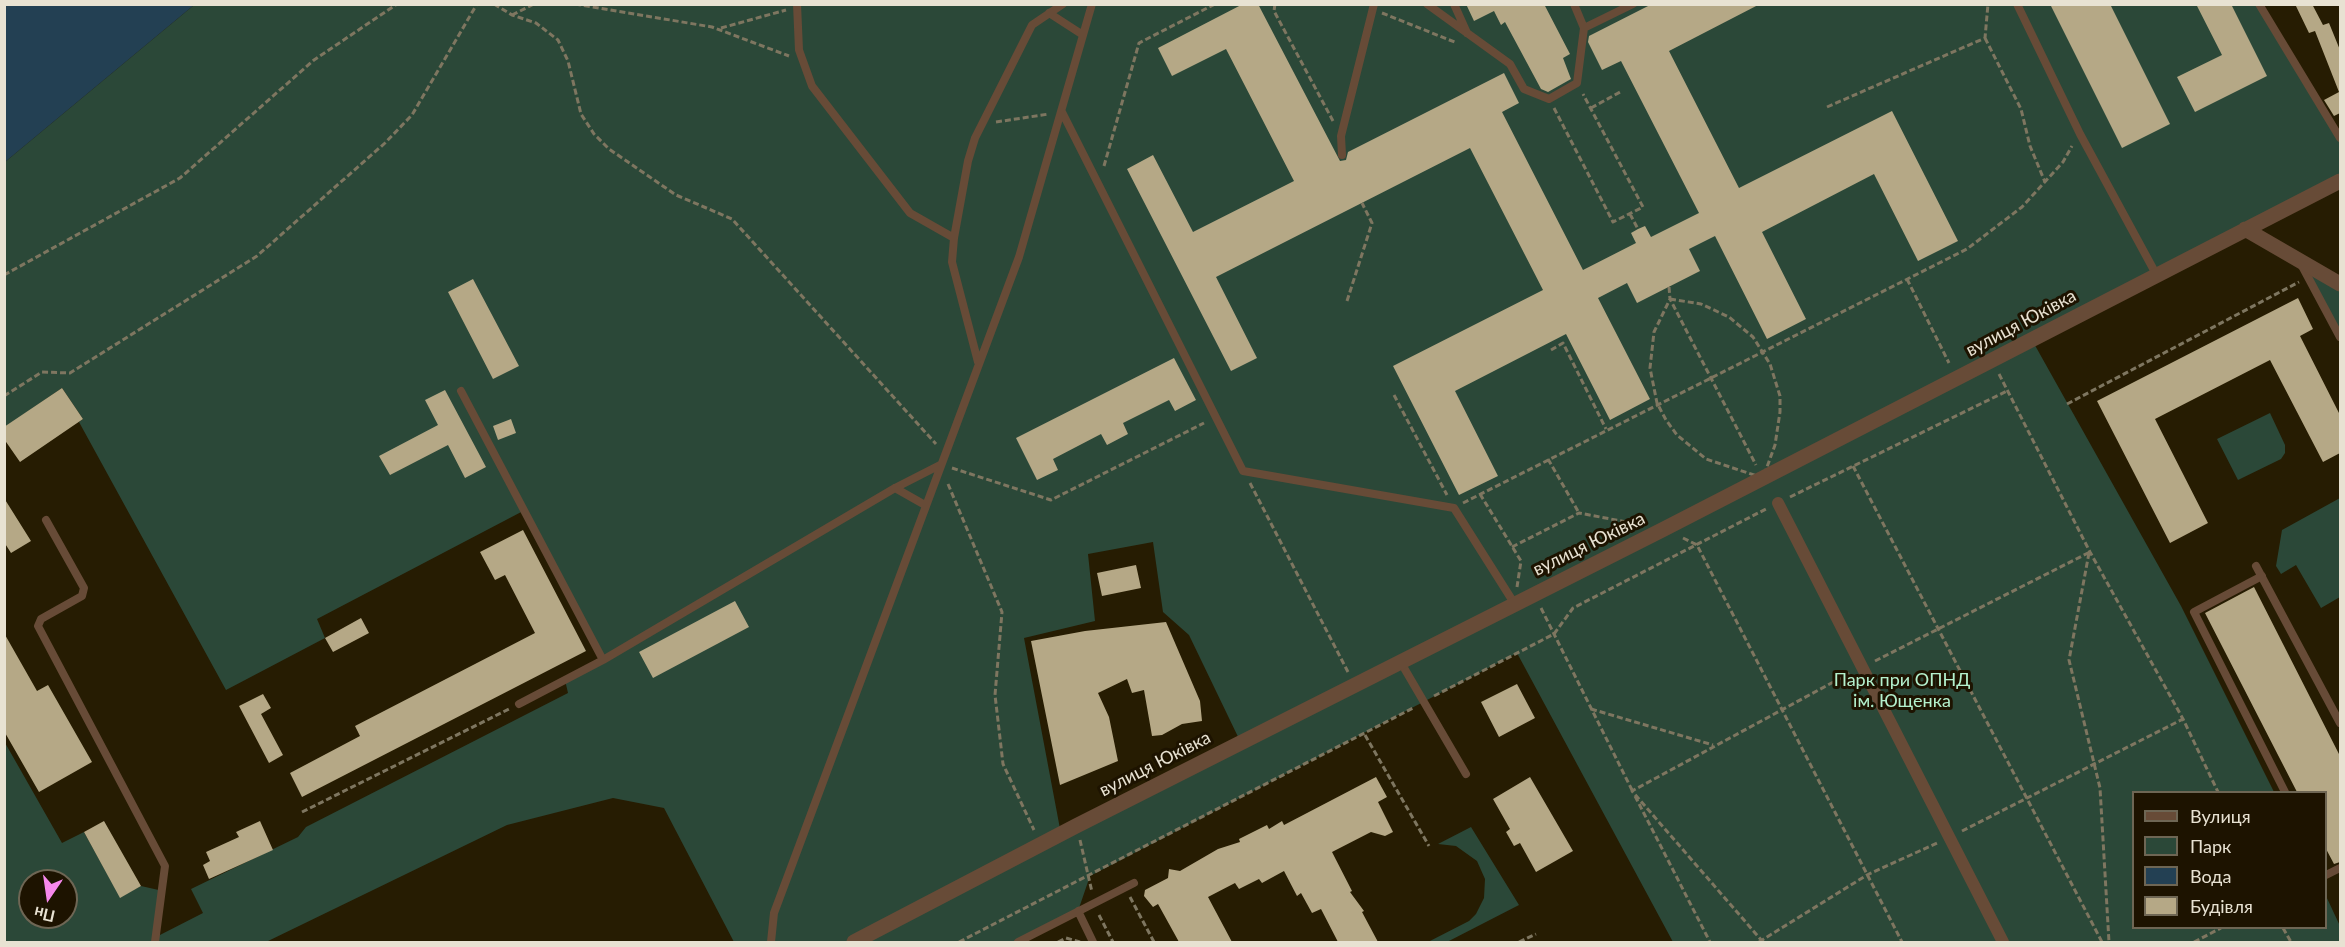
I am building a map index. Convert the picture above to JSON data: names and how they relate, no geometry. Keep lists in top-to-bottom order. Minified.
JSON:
{"streets":{"street":["вулиця Юківка"]},"parks":["Парк при ОПНД ім. Ющенка"],"legend":["Вулиця","Парк","Вода","Будівля"],"north":"bottom"}
